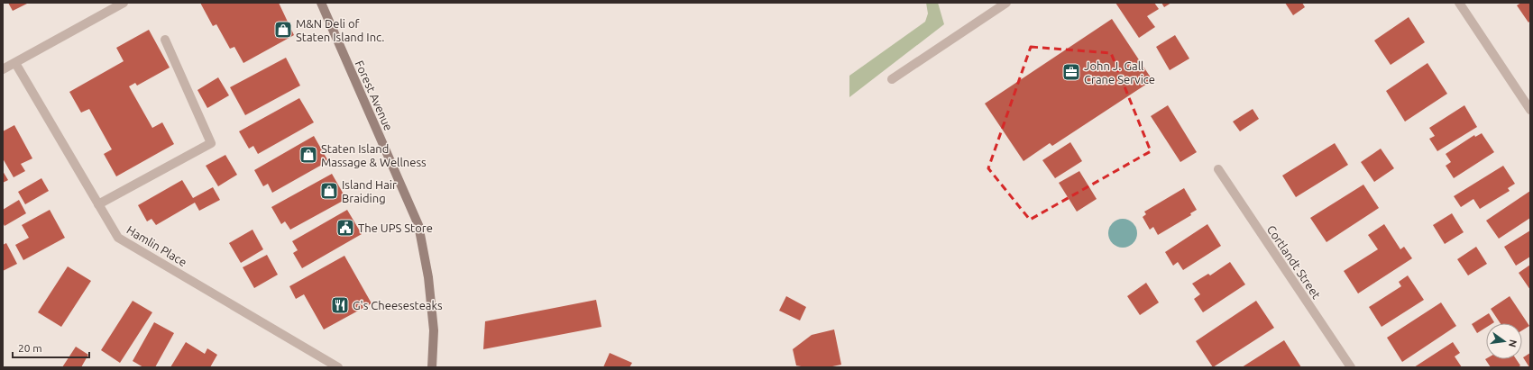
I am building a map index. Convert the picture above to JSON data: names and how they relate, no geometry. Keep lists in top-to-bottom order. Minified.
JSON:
{"streets":{"main road":["Forest Avenue"],"street":["Hamlin Place","Cortlandt Street"]},"places":{"shop":["M&N Deli of Staten Island Inc.","Staten Island Massage & Wellness","Island Hair Braiding"],"office":["John J. Gall Crane Service"],"public building":["The UPS Store"],"restaurant":["G's Cheesesteaks"]},"scale_bar":"20 m","north":"right"}
